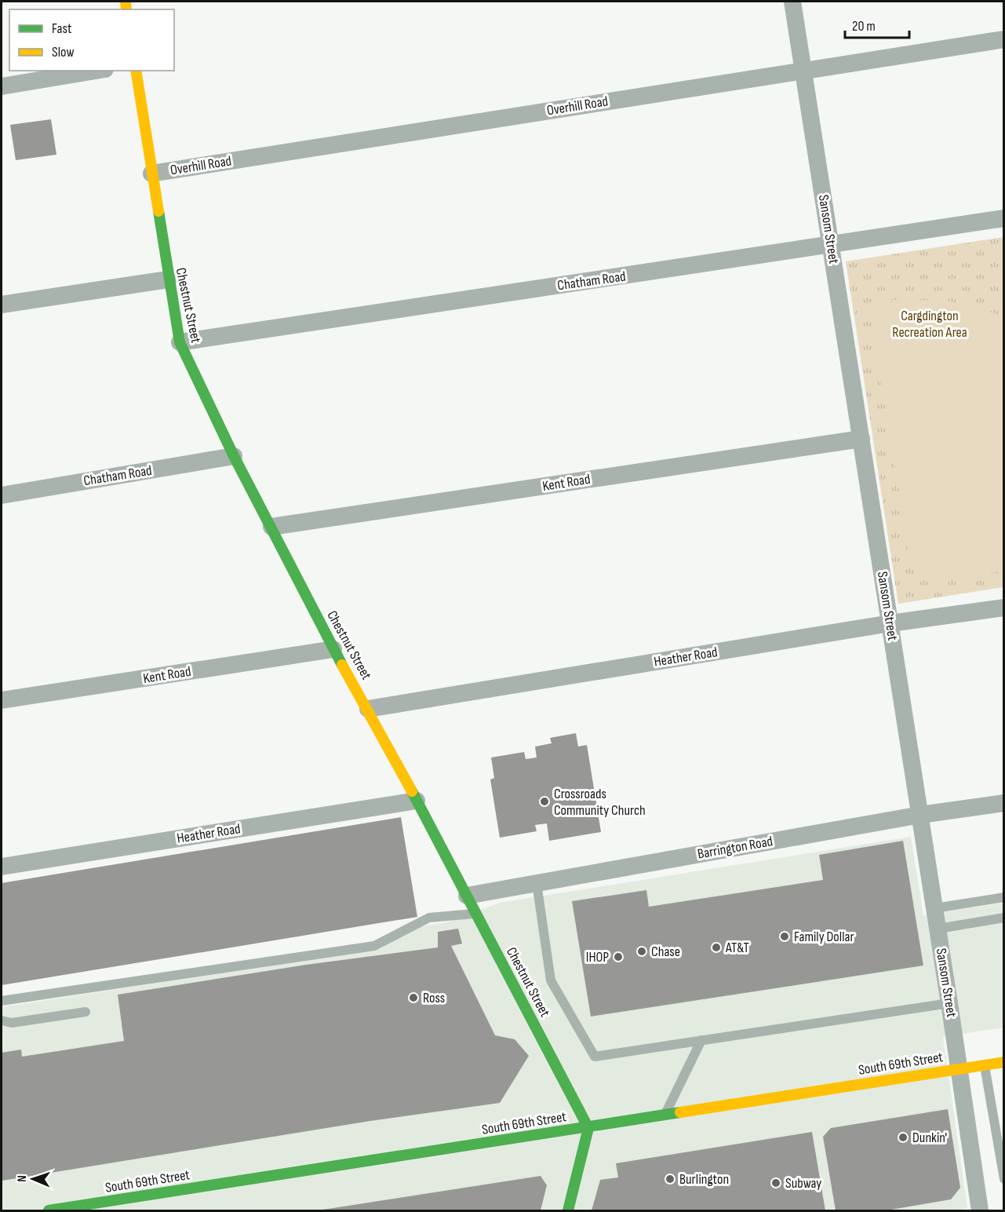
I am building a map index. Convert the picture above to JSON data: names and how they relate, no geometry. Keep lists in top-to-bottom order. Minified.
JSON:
{"streets":{"street":["Overhill Road","Sansom Street","Chatham Road","Chestnut Street","Kent Road","Heather Road","Barrington Road","South 69th Street"]},"crossings":[["Overhill Road","Sansom Street"],["Overhill Road","Chestnut Street"],["Sansom Street","Chatham Road"],["Sansom Street","Kent Road"],["Sansom Street","Heather Road"],["Sansom Street","Barrington Road"],["Sansom Street","South 69th Street"],["Chatham Road","Chestnut Street"],["Chestnut Street","Kent Road"],["Chestnut Street","Heather Road"],["Chestnut Street","Barrington Road"],["Chestnut Street","South 69th Street"]],"parks":["Cargdington Recreation Area"],"places":["Crossroads Community Church","Family Dollar","AT&T","Chase","IHOP","Ross","Dunkin'","Burlington","Subway"],"legend":["Fast","Slow"],"scale_bar":"20 m","north":"left"}
